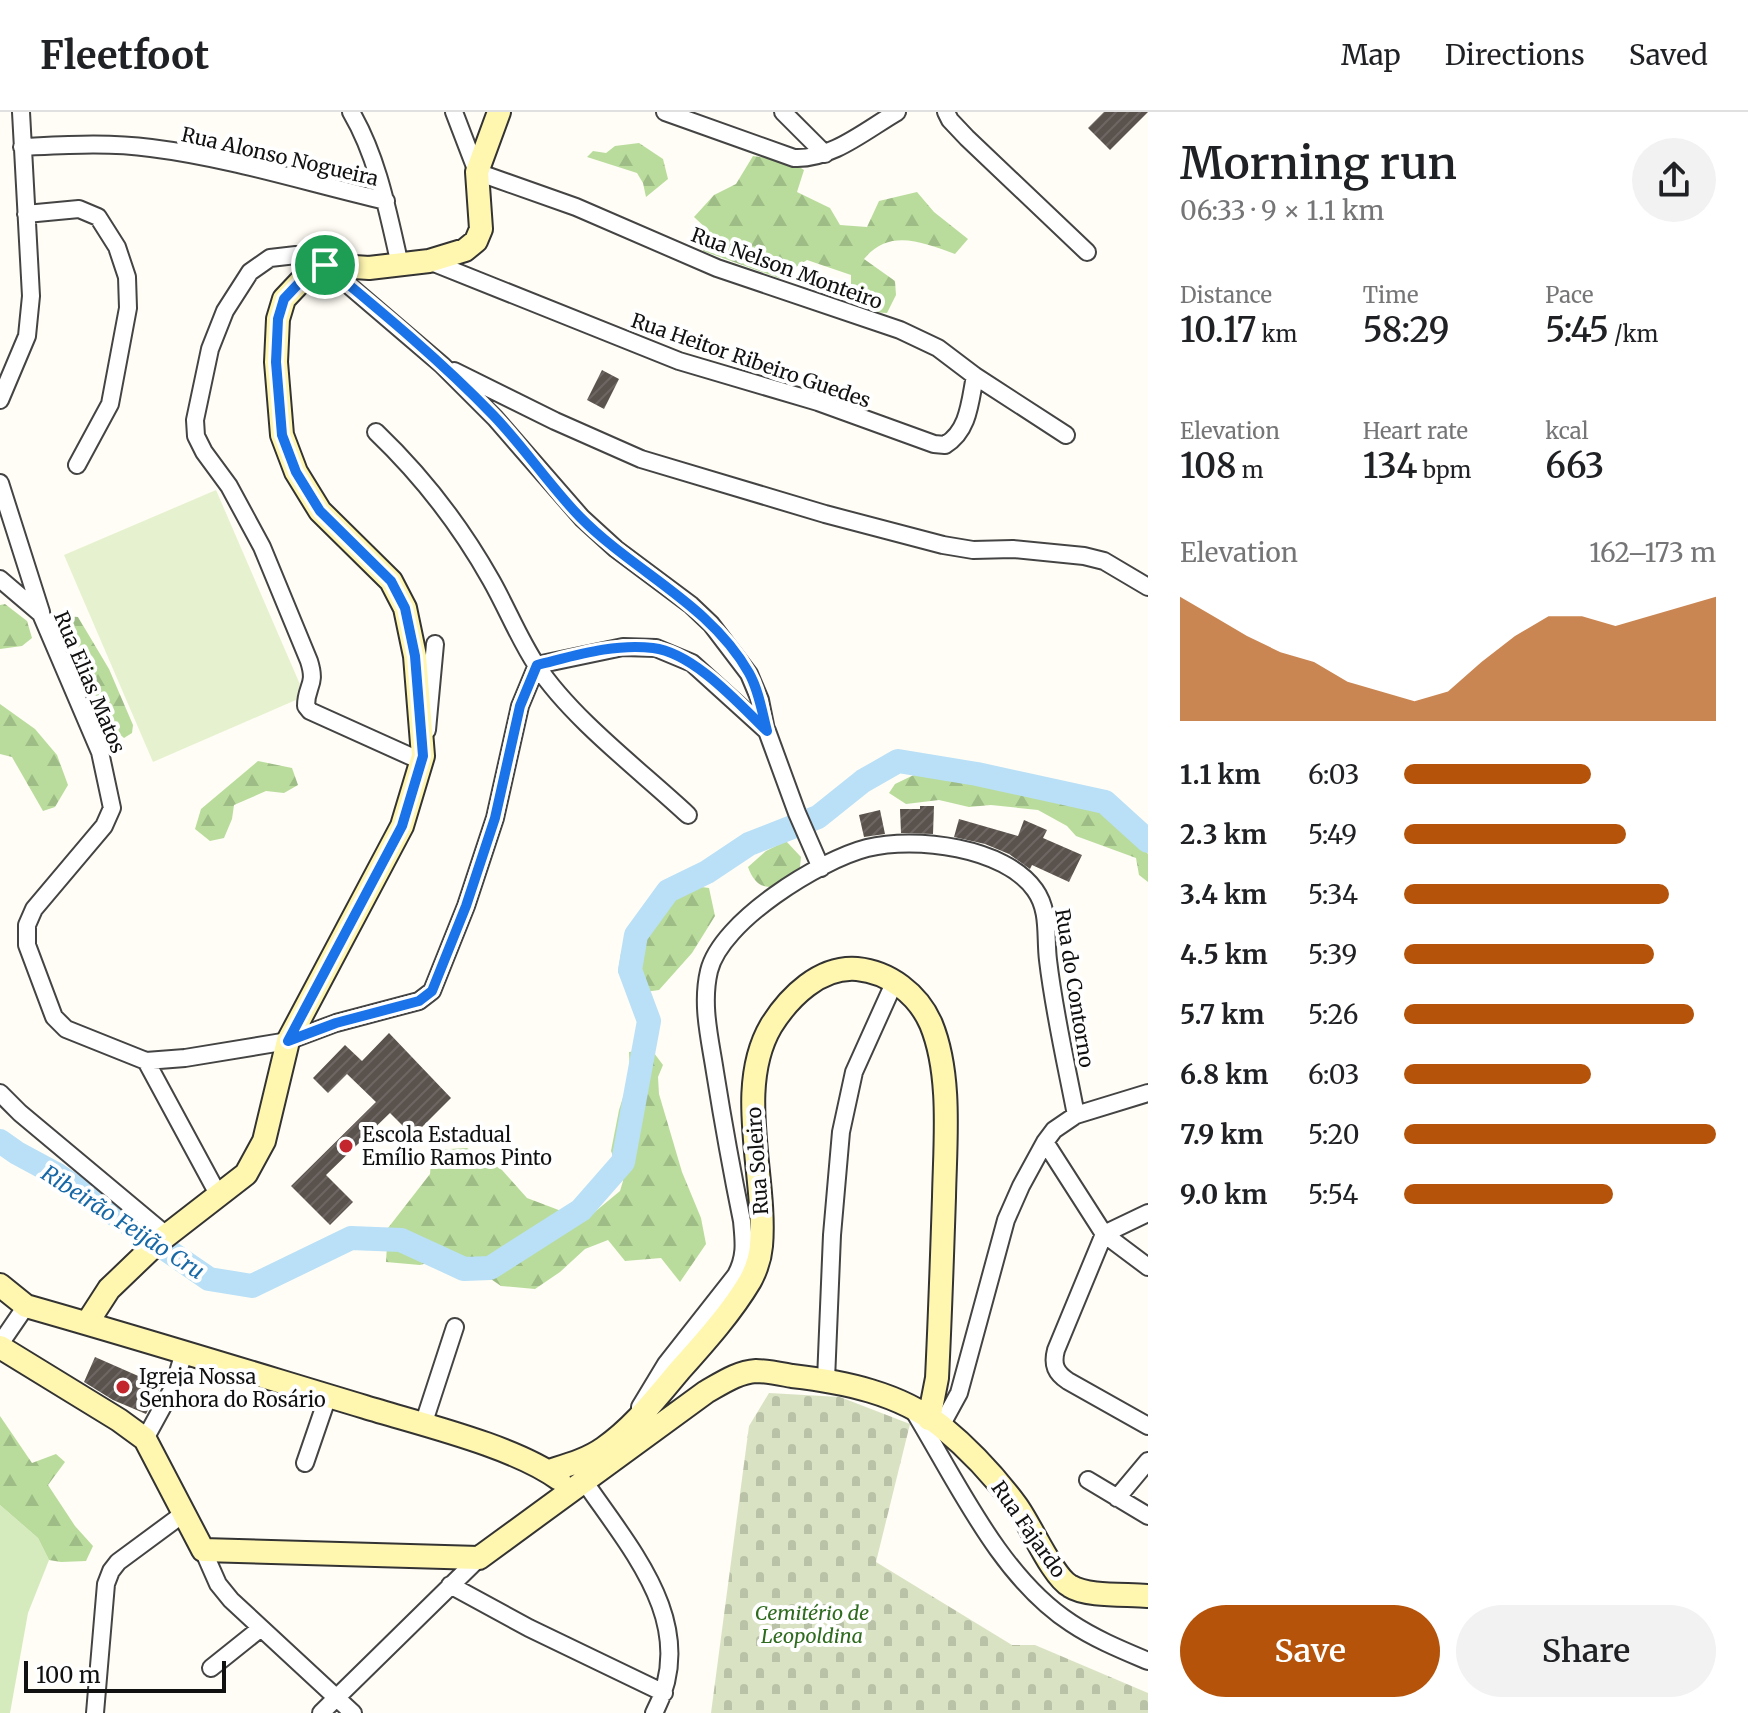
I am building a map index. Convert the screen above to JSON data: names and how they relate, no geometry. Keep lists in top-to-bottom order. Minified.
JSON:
{"streets":{"street":["Rua Alonso Nogueira","Rua Nelson Monteiro","Rua Heitor Ribeiro Guedes","Rua Elias Matos","Rua do Contorno","Rua Soleiro","Rua Fajardo"]},"crossings":[["Rua Nelson Monteiro","Rua Heitor Ribeiro Guedes"],["Rua do Contorno","Rua Soleiro"],["Rua Soleiro","Rua Fajardo"]],"water":["Ribeirão Feijão Cru"],"parks":["Cemitério de Leopoldina"],"places":["Escola Estadual Emílio Ramos Pinto","Igreja Nossa Senhora do Rosário"],"scale_bar":"100 m","page":{"header":"Fleetfoot","nav":["Map","Directions","Saved"],"heading":["Morning run","06:33 · 9 × 1.1 km"],"stats":[["Distance","10.17 km"],["Time","58:29"],["Pace","5:45 /km"],["Elevation","108 m"],["Heart rate","134 bpm"],["kcal","663"]],"chart":["Elevation","162–173 m"],"list":[{"name":"1.1 km","note":"6:03"},{"name":"2.3 km","note":"5:49"},{"name":"3.4 km","note":"5:34"},{"name":"4.5 km","note":"5:39"},{"name":"5.7 km","note":"5:26"},{"name":"6.8 km","note":"6:03"},{"name":"7.9 km","note":"5:20"},{"name":"9.0 km","note":"5:54"}],"buttons":["Save","Share"],"scale":"100 m"}}
